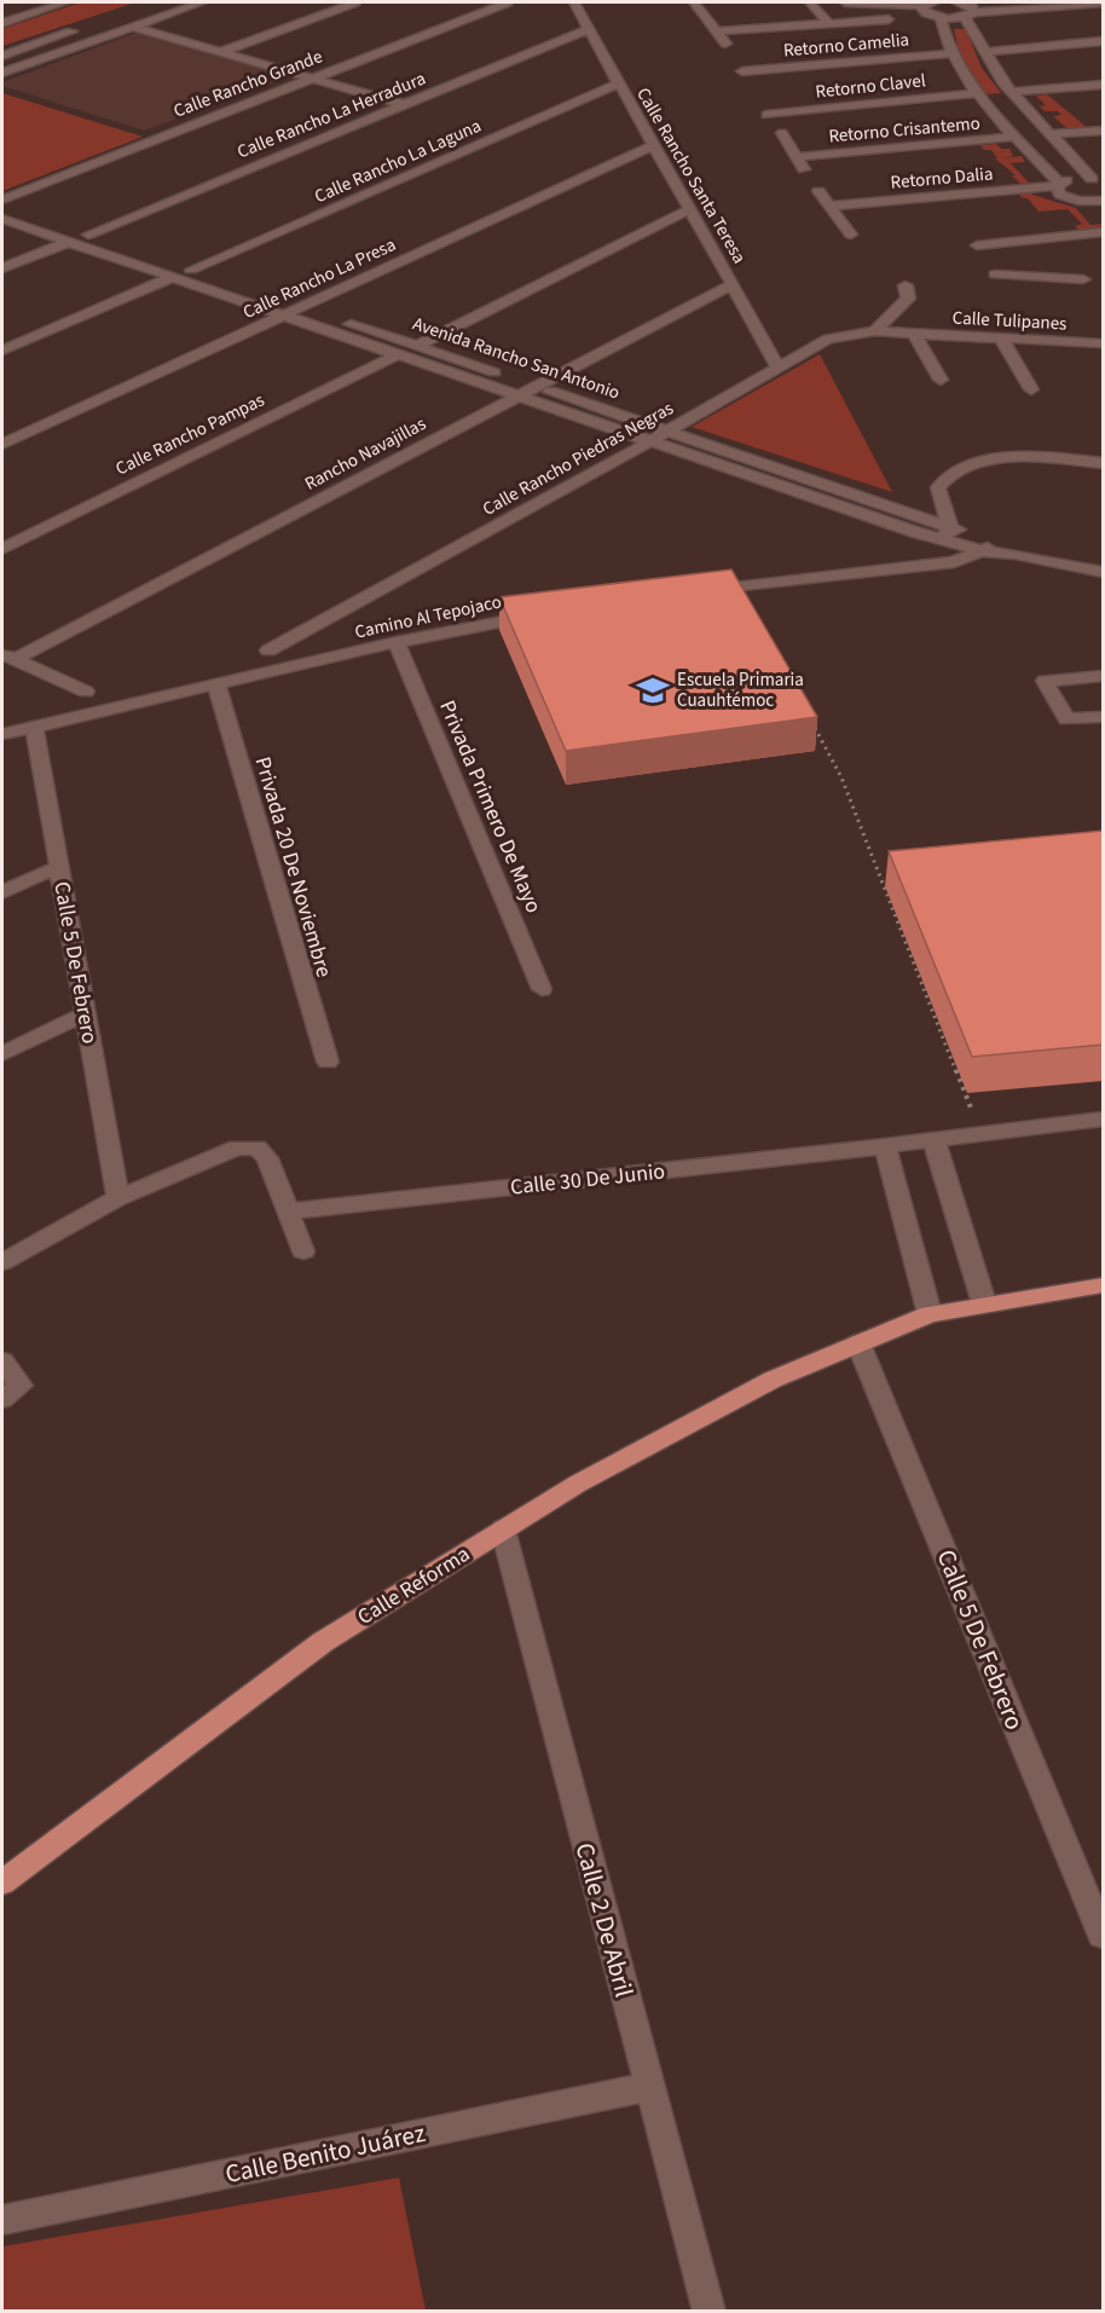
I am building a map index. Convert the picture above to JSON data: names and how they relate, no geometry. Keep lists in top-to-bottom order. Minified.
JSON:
{"streets":{"main road":["Calle Reforma"],"street":["Retorno Camelia","Calle Rancho Grande","Retorno Clavel","Calle Rancho La Herradura","Retorno Crisantemo","Calle Rancho La Laguna","Calle Rancho Santa Teresa","Retorno Dalia","Calle Rancho La Presa","Calle Tulipanes","Avenida Rancho San Antonio","Calle Rancho Pampas","Rancho Navajillas","Calle Rancho Piedras Negras","Camino Al Tepojaco","Privada Primero De Mayo","Privada 20 De Noviembre","Calle 5 De Febrero","Calle 30 De Junio","Calle 2 De Abril","Calle Benito Juárez"]},"crossings":[["Retorno Clavel","Retorno Crisantemo"],["Calle Rancho La Herradura","Calle Rancho Santa Teresa"],["Calle Rancho La Herradura","Avenida Rancho San Antonio"],["Calle Rancho La Laguna","Calle Rancho Santa Teresa"],["Calle Rancho La Laguna","Avenida Rancho San Antonio"],["Calle Rancho Santa Teresa","Calle Rancho La Presa"],["Calle Rancho Santa Teresa","Rancho Navajillas"],["Calle Rancho Santa Teresa","Calle Rancho Piedras Negras"],["Calle Rancho La Presa","Avenida Rancho San Antonio"],["Calle Tulipanes","Calle Rancho Piedras Negras"],["Avenida Rancho San Antonio","Calle Rancho Pampas"],["Avenida Rancho San Antonio","Rancho Navajillas"],["Avenida Rancho San Antonio","Calle Rancho Piedras Negras"],["Camino Al Tepojaco","Privada Primero De Mayo"],["Camino Al Tepojaco","Privada 20 De Noviembre"],["Camino Al Tepojaco","Calle 5 De Febrero"],["Calle 5 De Febrero","Calle Reforma"],["Calle Reforma","Calle 2 De Abril"],["Calle 2 De Abril","Calle Benito Juárez"]],"places":{"school or university":["Escuela Primaria Cuauhtémoc"]}}
